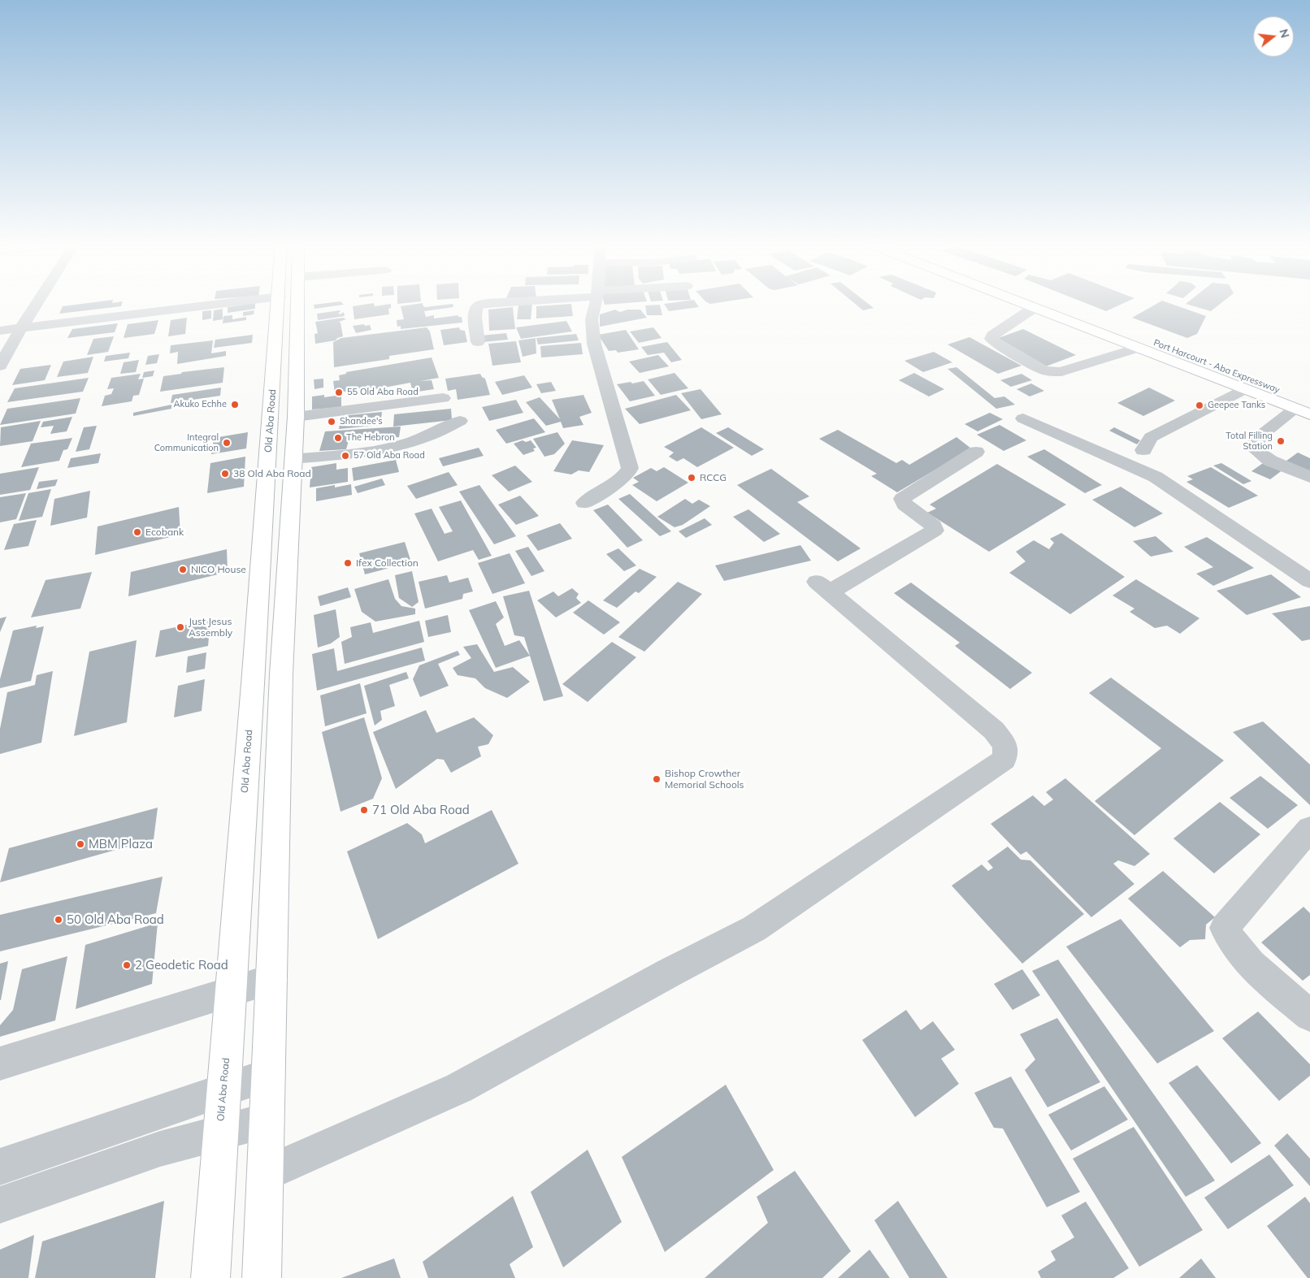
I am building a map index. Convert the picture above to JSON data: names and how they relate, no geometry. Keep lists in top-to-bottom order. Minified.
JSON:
{"streets":{"main road":["Port Harcourt - Aba Expressway","Old Aba Road"]},"places":["55 Old Aba Road","Akuko Echhe","Geepee Tanks","Shandee's","The Hebron","Total Filling Station","Integral Communication","57 Old Aba Road","38 Old Aba Road","RCCG","Ecobank","Ifex Collection","NICO House","Just Jesus Assembly","Bishop Crowther Memorial Schools","71 Old Aba Road","MBM Plaza","50 Old Aba Road","2 Geodetic Road"],"north":"right"}
